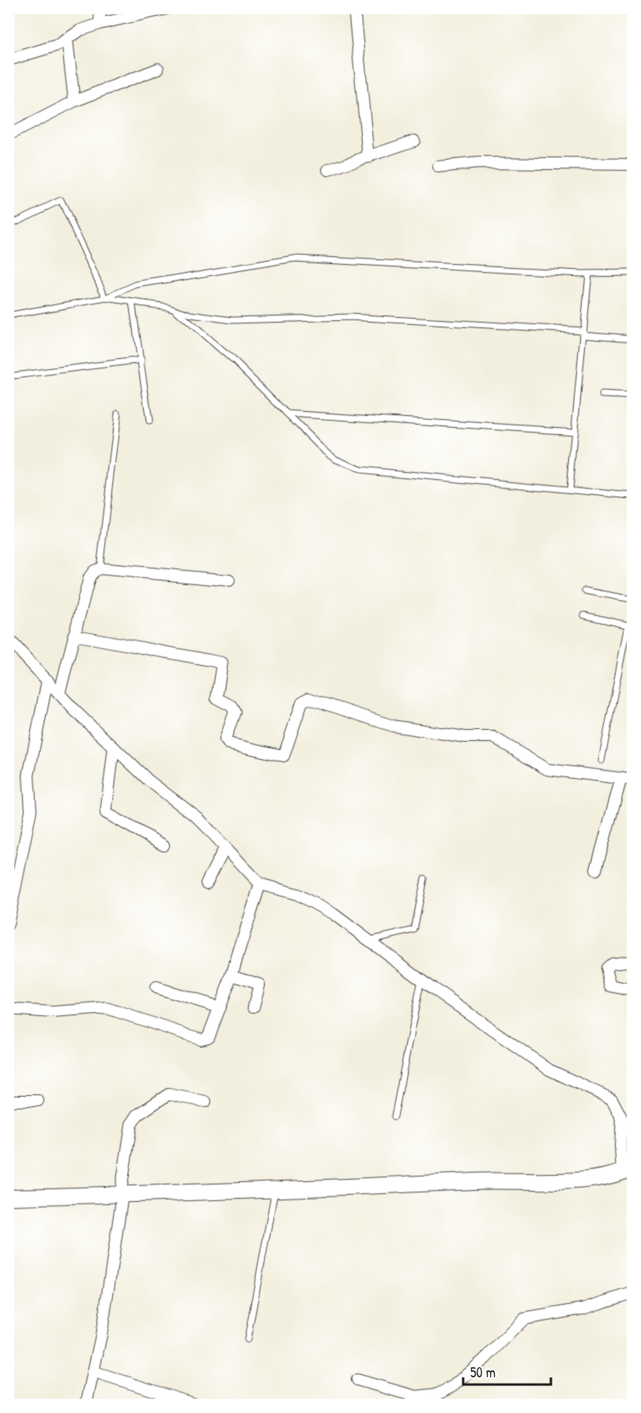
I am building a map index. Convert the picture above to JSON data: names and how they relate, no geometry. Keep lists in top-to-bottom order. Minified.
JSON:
{"scale_bar":"50 m"}
